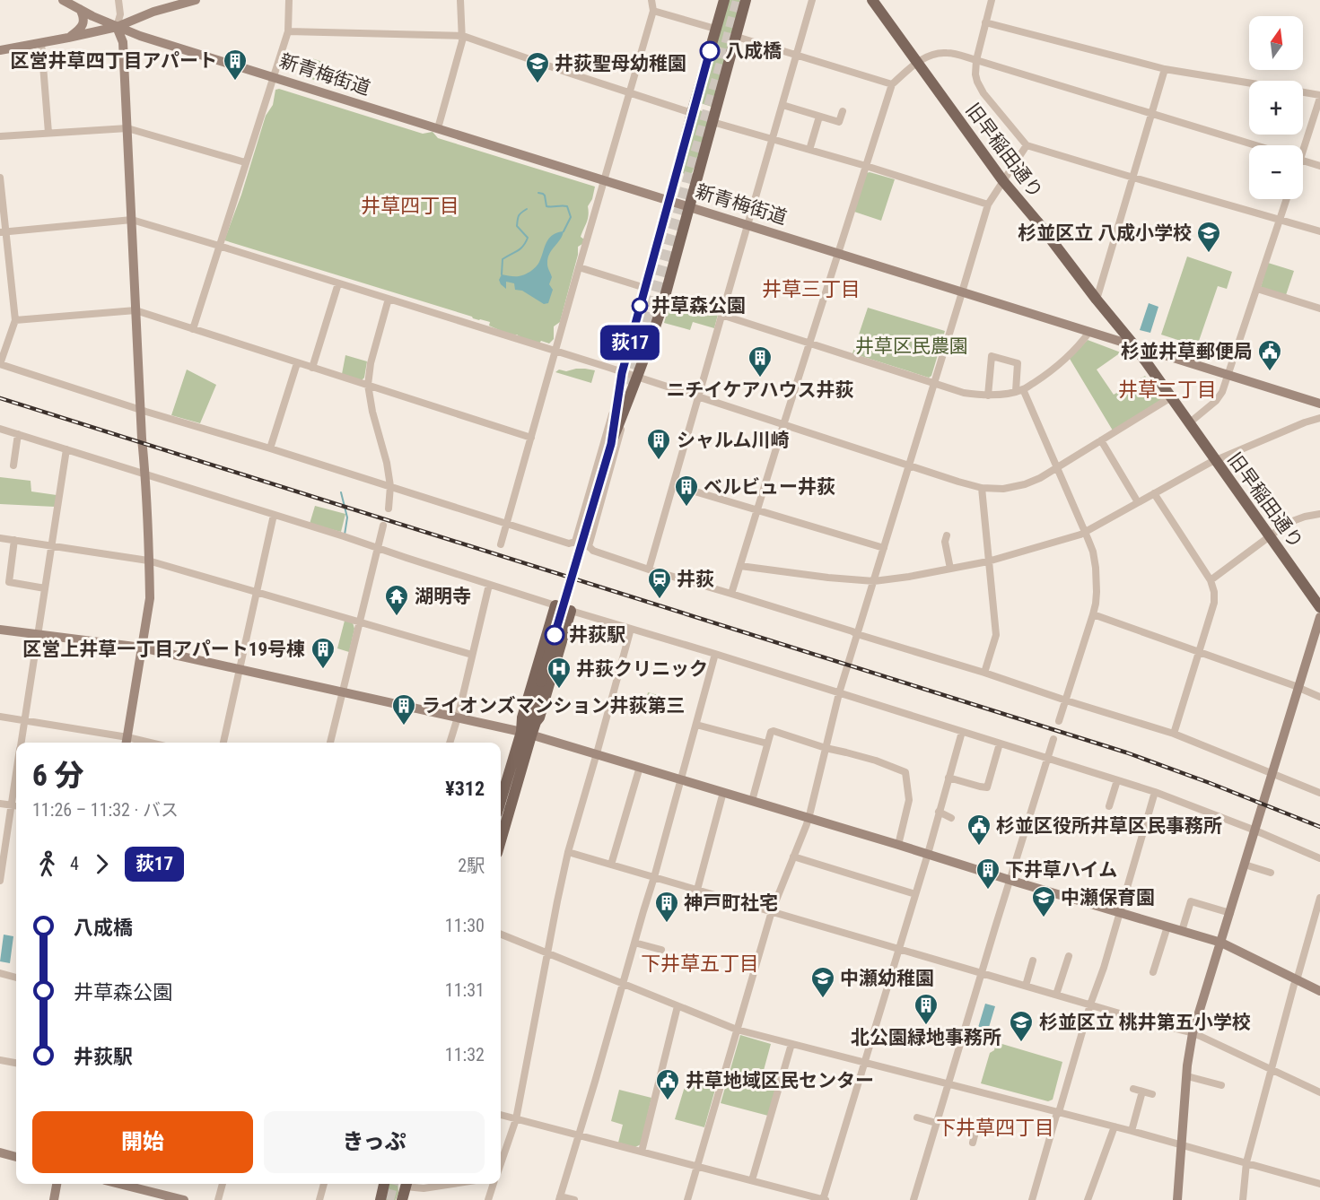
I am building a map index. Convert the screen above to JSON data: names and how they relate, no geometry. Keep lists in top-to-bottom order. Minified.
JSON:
{"streets":{"main road":["旧早稲田通り"],"street":["新青梅街道"]},"crossings":[["新青梅街道","旧早稲田通り"]],"districts":["井草四丁目","井草三丁目","井草二丁目","下井草五丁目","下井草四丁目"],"parks":["井草区民農園"],"places":{"other":["八成橋","井草森公園","井荻駅"],"building":["区営井草四丁目アパート","ニチイケアハウス井荻","シャルム川崎","ベルビュー井荻","区営上井草一丁目アパート19号棟","ライオンズマンション井荻第三","下井草ハイム","神戸町社宅","北公園緑地事務所"],"school or university":["井荻聖母幼稚園","杉並区立 八成小学校","中瀬保育園","中瀬幼稚園","杉並区立 桃井第五小学校"],"public building":["杉並井草郵便局","杉並区役所井草区民事務所","井草地域区民センター"],"station":["井荻"],"temple":["湖明寺"],"hospital":["井荻クリニック"]},"lines":["bus line 荻17"],"north":"top","page":{"on_map":"荻17","map_buttons":["+","−"],"heading":["6 分","11:26 – 11:32 · バス","¥312"],"legs":["4","荻17","2駅"],"list":[{"name":"八成橋","value":"11:30"},{"name":"井草森公園","value":"11:31"},{"name":"井荻駅","value":"11:32"}],"buttons":["開始","きっぷ"]}}
